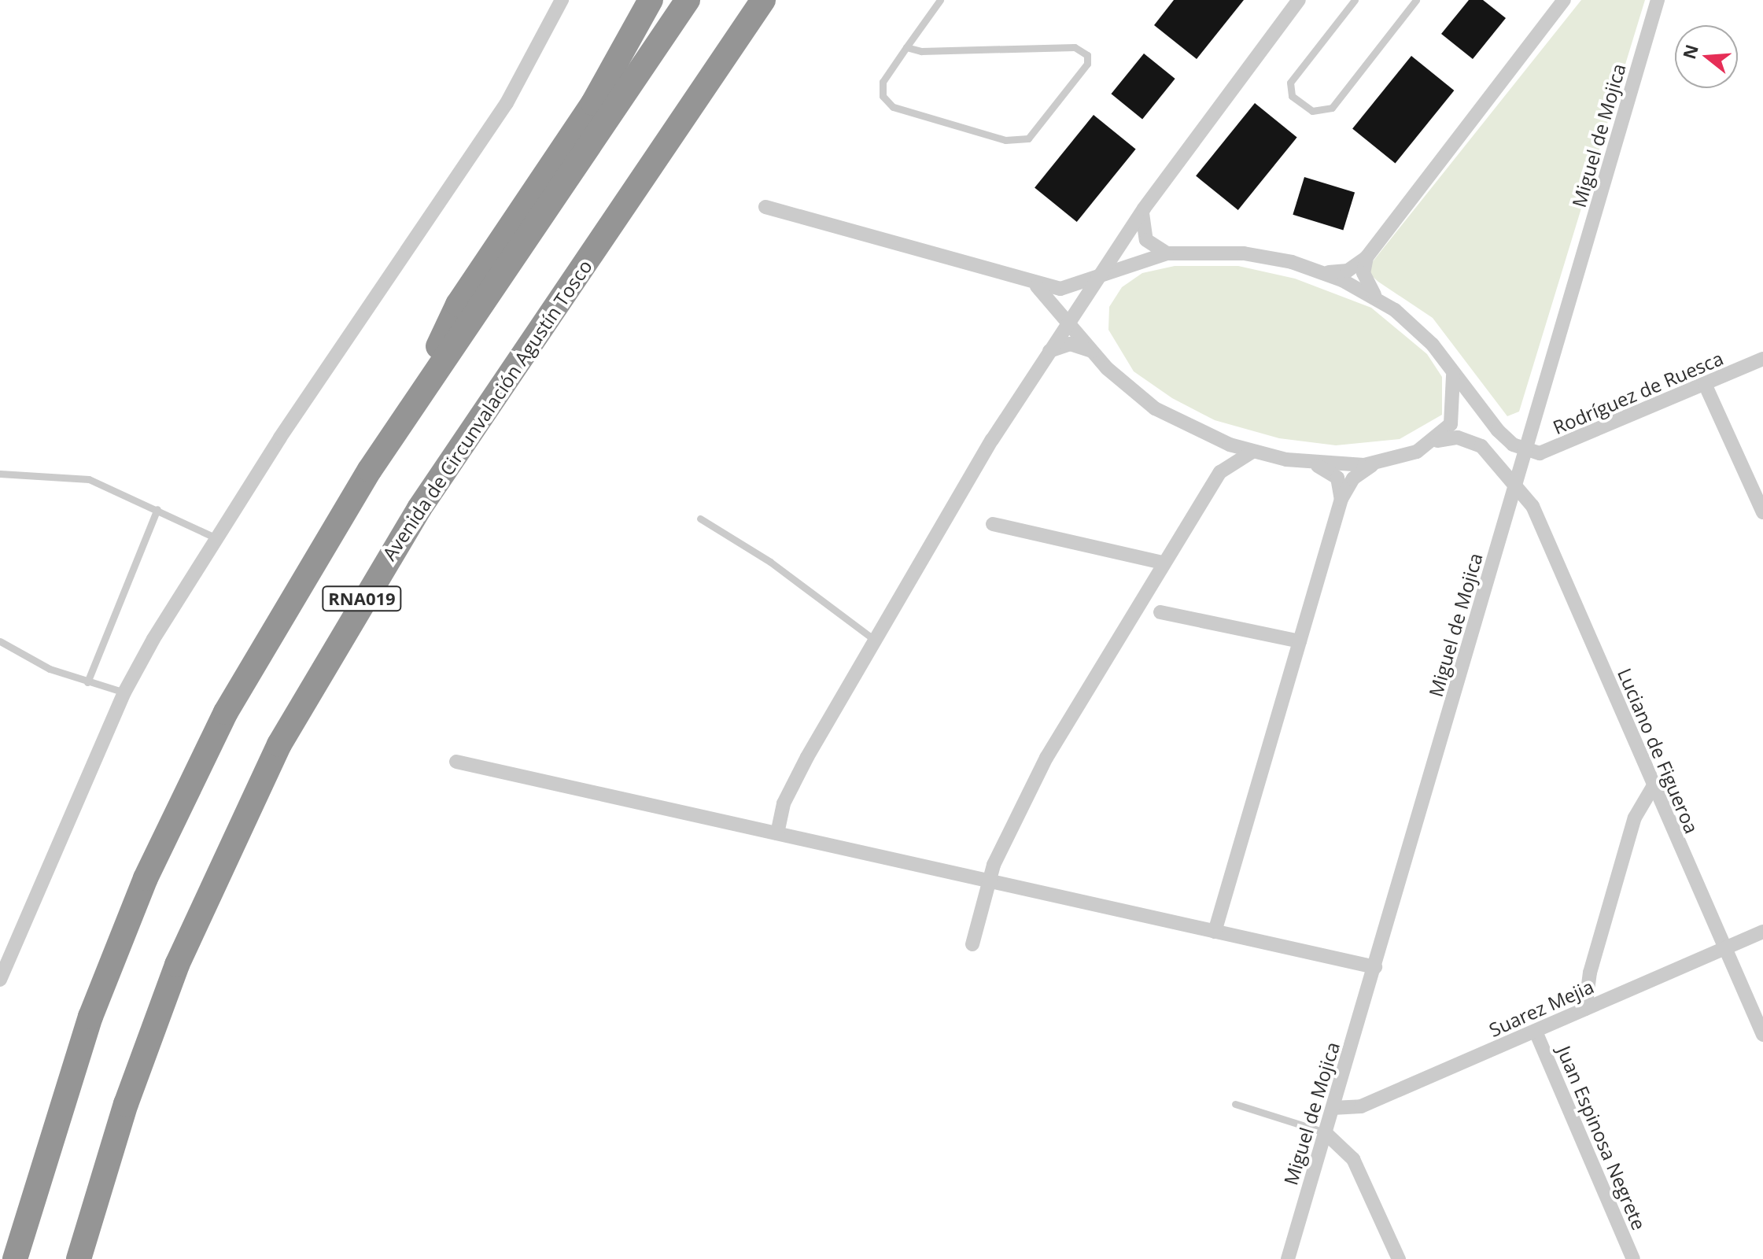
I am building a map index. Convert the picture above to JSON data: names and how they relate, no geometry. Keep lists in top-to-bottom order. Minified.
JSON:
{"streets":{"highway":["Avenida de Circunvalación Agustín Tosco","RNA019"],"street":["Miguel de Mojica","Rodríguez de Ruesca","Luciano de Figueroa","Suarez Mejia","Juan Espinosa Negrete"]},"crossings":[["Miguel de Mojica","Rodríguez de Ruesca"],["Miguel de Mojica","Luciano de Figueroa"],["Miguel de Mojica","Suarez Mejia"],["Luciano de Figueroa","Suarez Mejia"],["Suarez Mejia","Juan Espinosa Negrete"]],"north":"left"}
